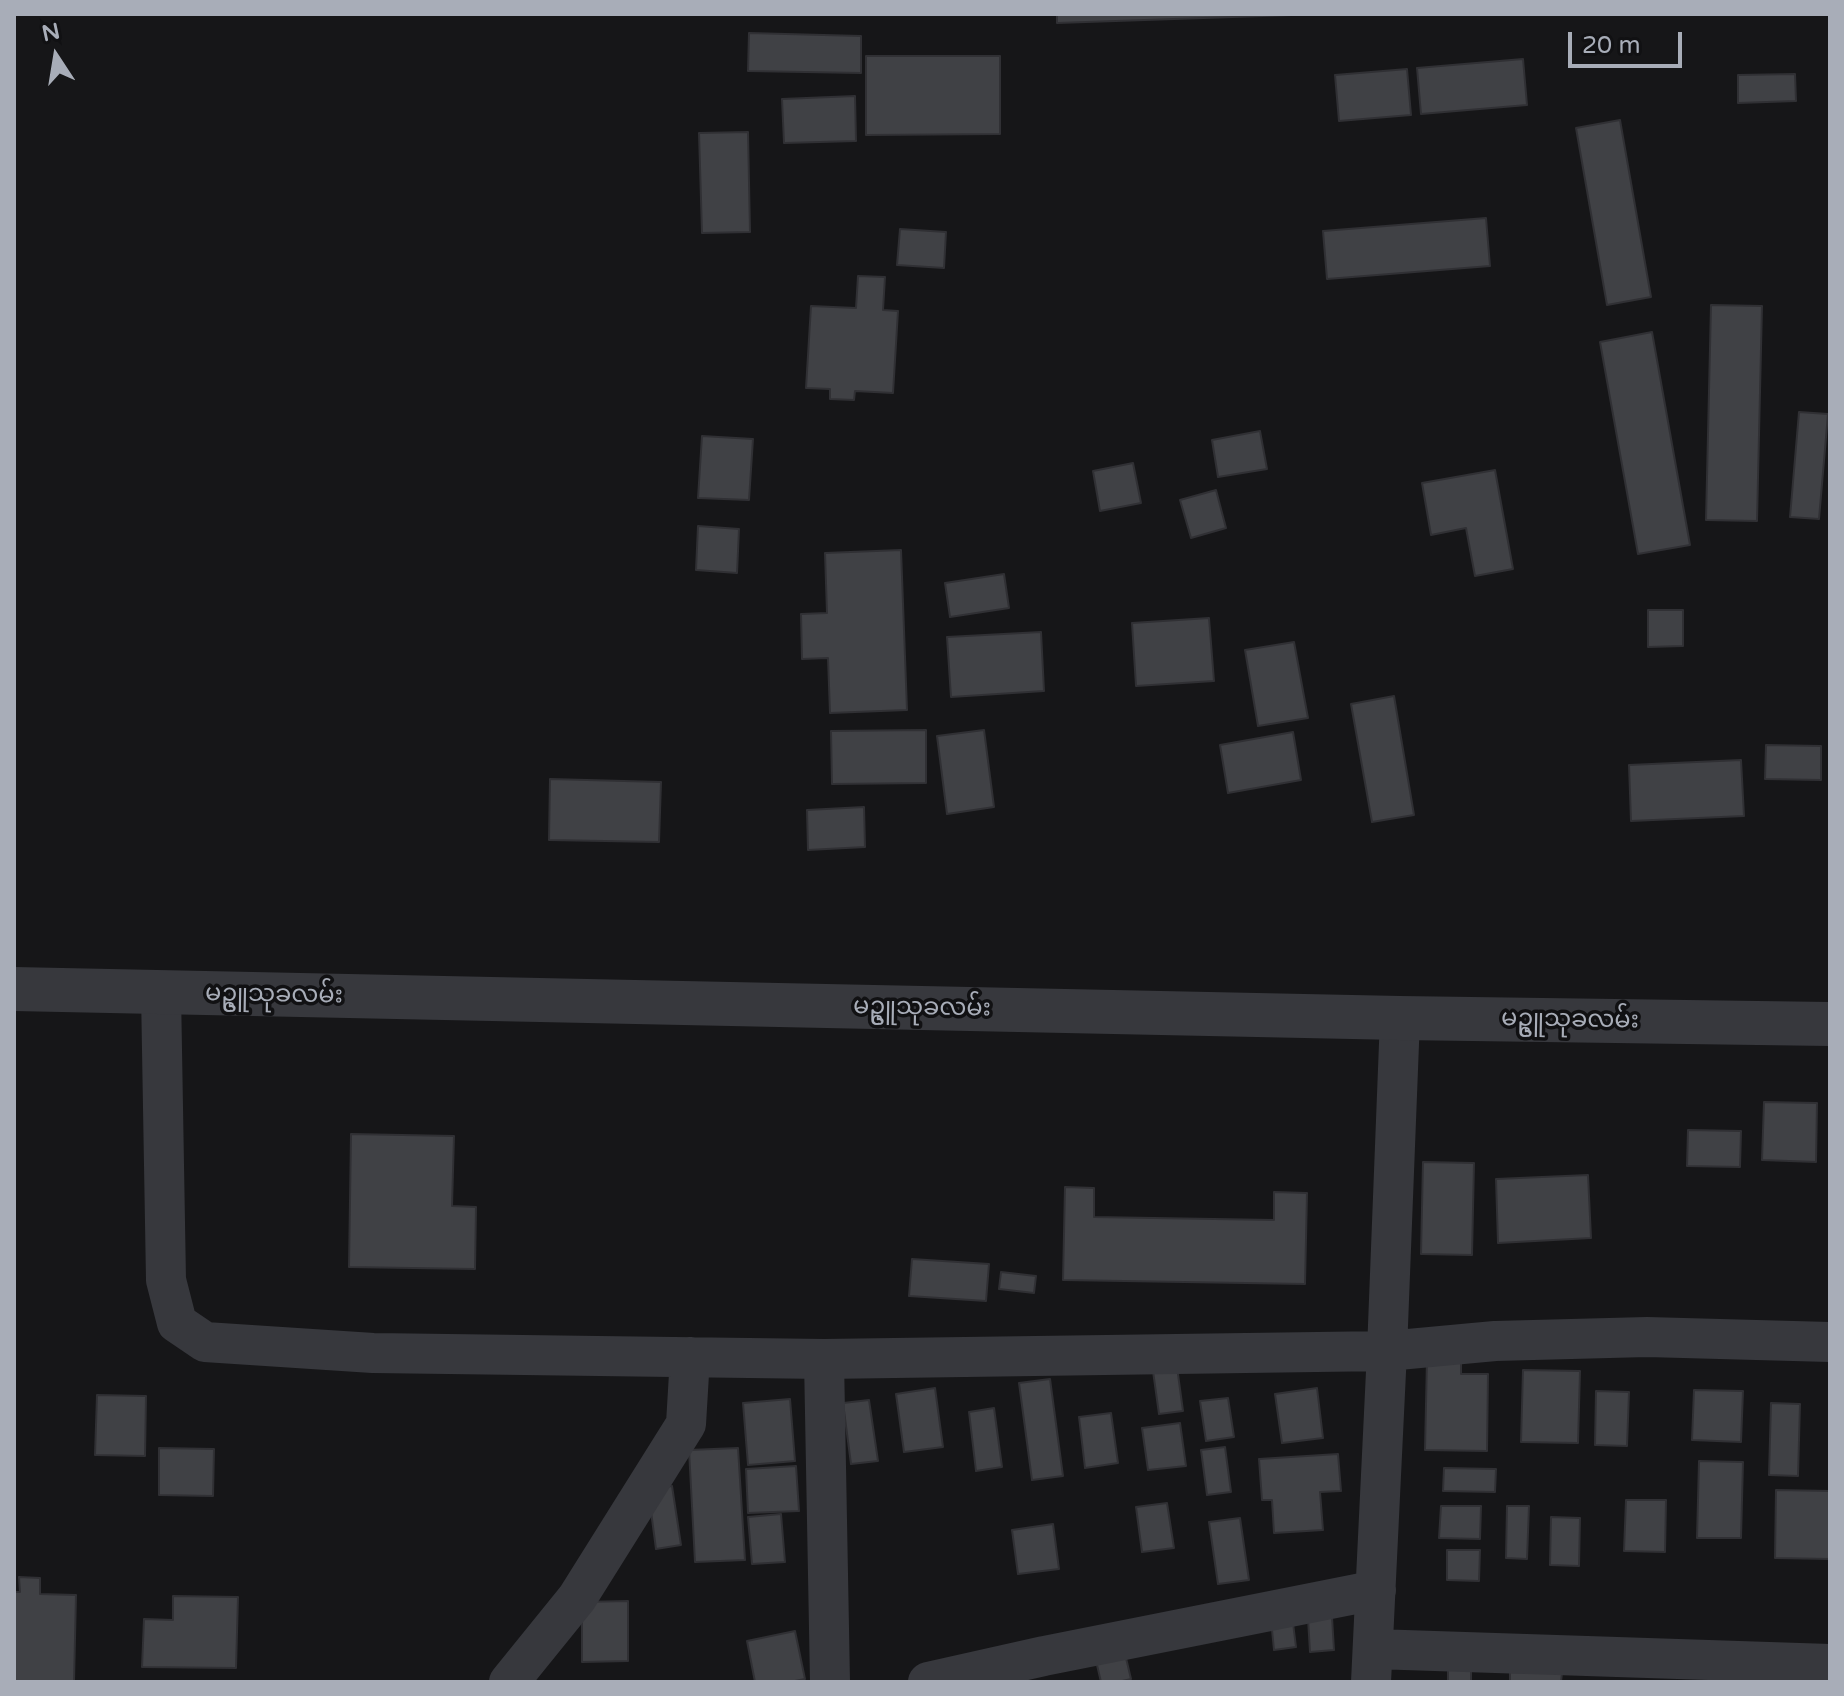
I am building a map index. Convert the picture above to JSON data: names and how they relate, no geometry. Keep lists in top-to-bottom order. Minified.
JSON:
{"streets":{"street":["မဥ္ဇူသုခလမ်း"]},"scale_bar":"20 m","north":"top"}
